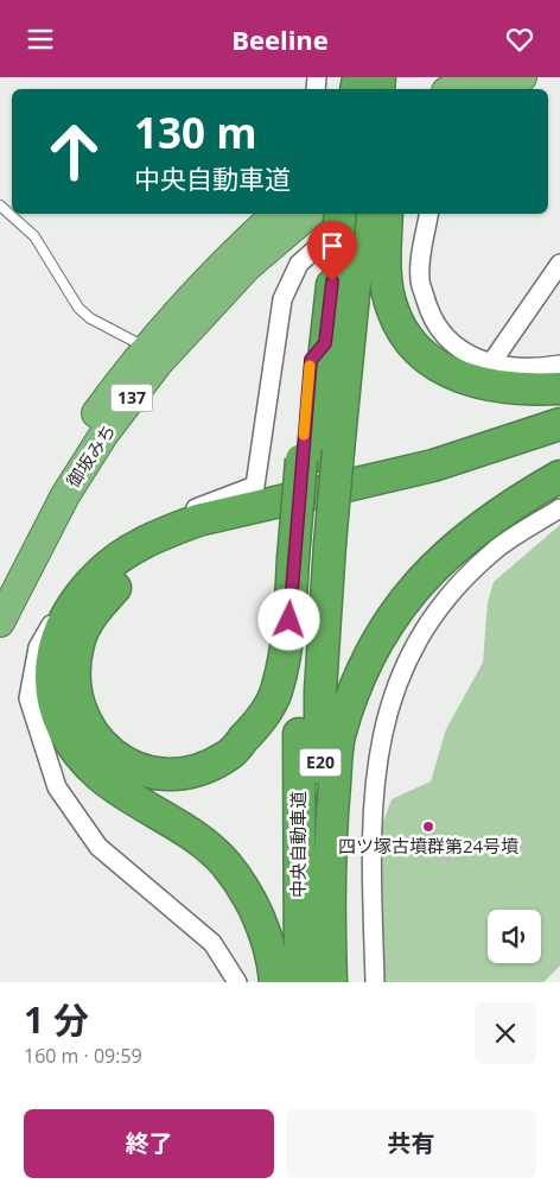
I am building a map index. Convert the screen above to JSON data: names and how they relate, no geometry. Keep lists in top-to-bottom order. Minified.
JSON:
{"streets":{"highway":["137","御坂みち","E20","中央自動車道"]},"places":["四ツ塚古墳群第24号墳"],"page":{"header":"Beeline","turn":["130 m","中央自動車道"],"heading":["1 分","160 m · 09:59"],"buttons":["終了","共有"]}}
